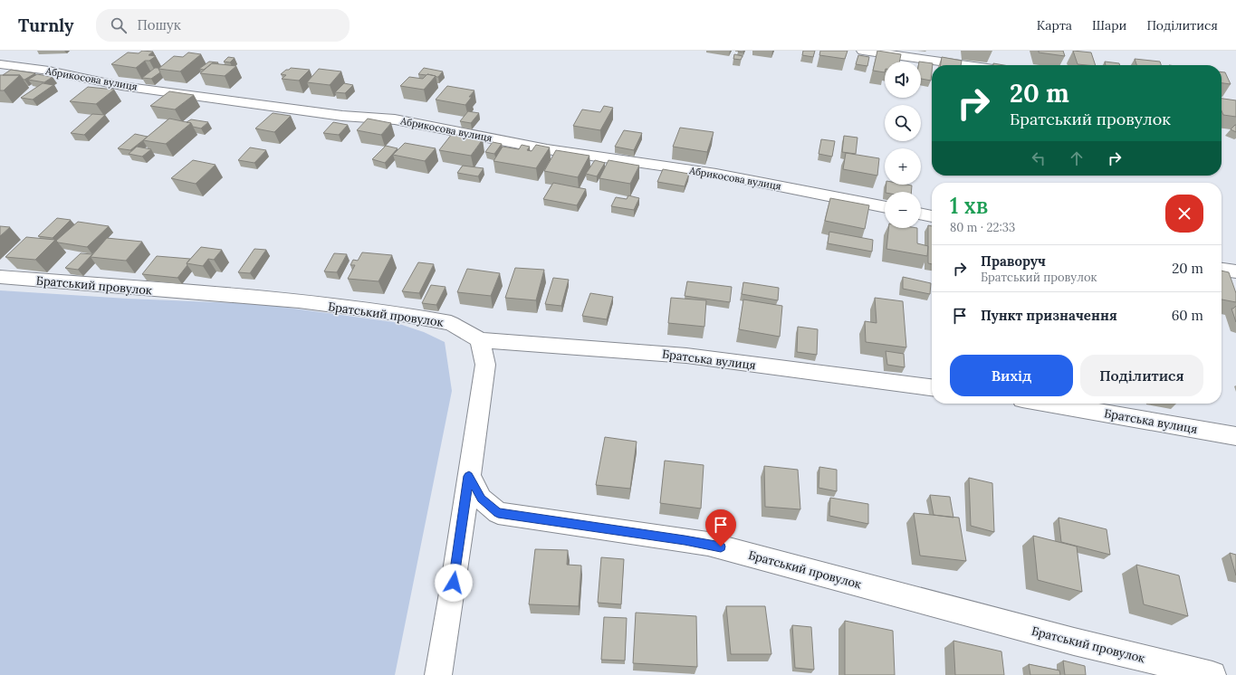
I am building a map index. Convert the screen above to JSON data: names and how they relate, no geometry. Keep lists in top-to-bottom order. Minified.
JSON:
{"streets":{"street":["Абрикосова вулиця","Братський провулок","Братська вулиця"]},"crossings":[["Братський провулок","Братська вулиця"]],"page":{"header":"Turnly","search":"Пошук","nav":["Карта","Шари","Поділитися"],"map_buttons":["+","−"],"turn":["20 m","Братський провулок"],"heading":["1 хв","80 m · 22:33"],"list":[{"name":"Праворуч","note":"Братський провулок","value":"20 m"},{"name":"Пункт призначення","value":"60 m"}],"buttons":["Вихід","Поділитися"]}}
